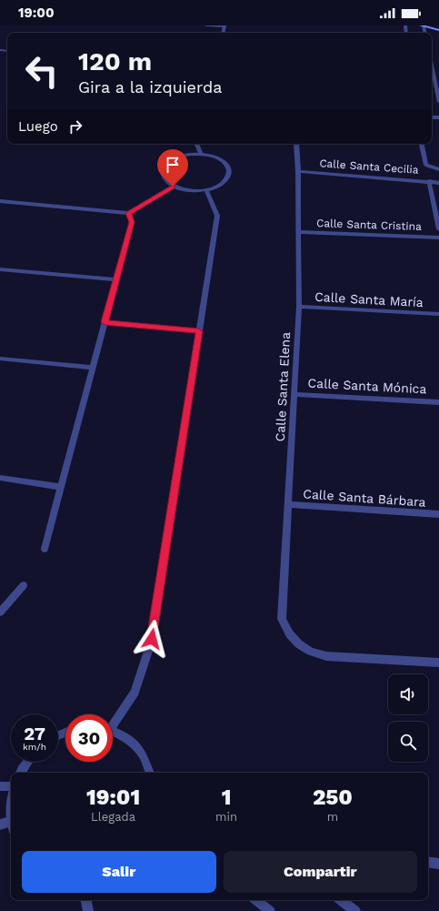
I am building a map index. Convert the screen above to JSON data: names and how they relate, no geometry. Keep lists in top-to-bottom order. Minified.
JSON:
{"streets":{"street":["Calle Santa Cecilia","Calle Santa Cristina","Calle Santa María","Calle Santa Mónica","Calle Santa Elena","Calle Santa Bárbara"]},"crossings":[["Calle Santa Cecilia","Calle Santa Elena"],["Calle Santa Cristina","Calle Santa Elena"],["Calle Santa María","Calle Santa Elena"],["Calle Santa Mónica","Calle Santa Elena"],["Calle Santa Elena","Calle Santa Bárbara"]],"page":{"status":"19:00","turn":["120 m","Gira a la izquierda"],"then":"Luego","speed":"27 km/h","limit":"30","eta":["19:01","Llegada","1","min","250","m"],"buttons":["Salir","Compartir"]}}
